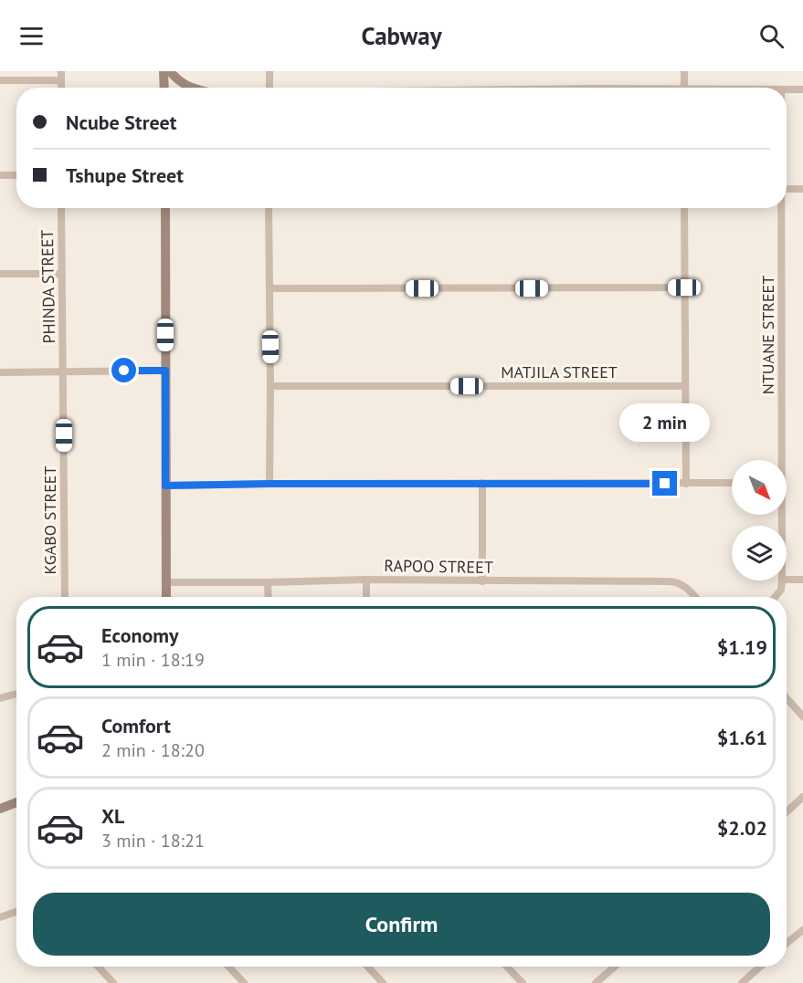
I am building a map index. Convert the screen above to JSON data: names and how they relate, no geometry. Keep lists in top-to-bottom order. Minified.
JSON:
{"streets":{"street":["PHINDA STREET","NTUANE STREET","MATJILA STREET","KGABO STREET","RAPOO STREET"]},"crossings":[["PHINDA STREET","KGABO STREET"]],"north":"bottom right","page":{"header":"Cabway","banner":["Ncube Street","Tshupe Street"],"bubble":"2 min","list":[{"name":"Economy","note":"1 min · 18:19","value":"$1.19"},{"name":"Comfort","note":"2 min · 18:20","value":"$1.61"},{"name":"XL","note":"3 min · 18:21","value":"$2.02"}],"buttons":"Confirm"}}
